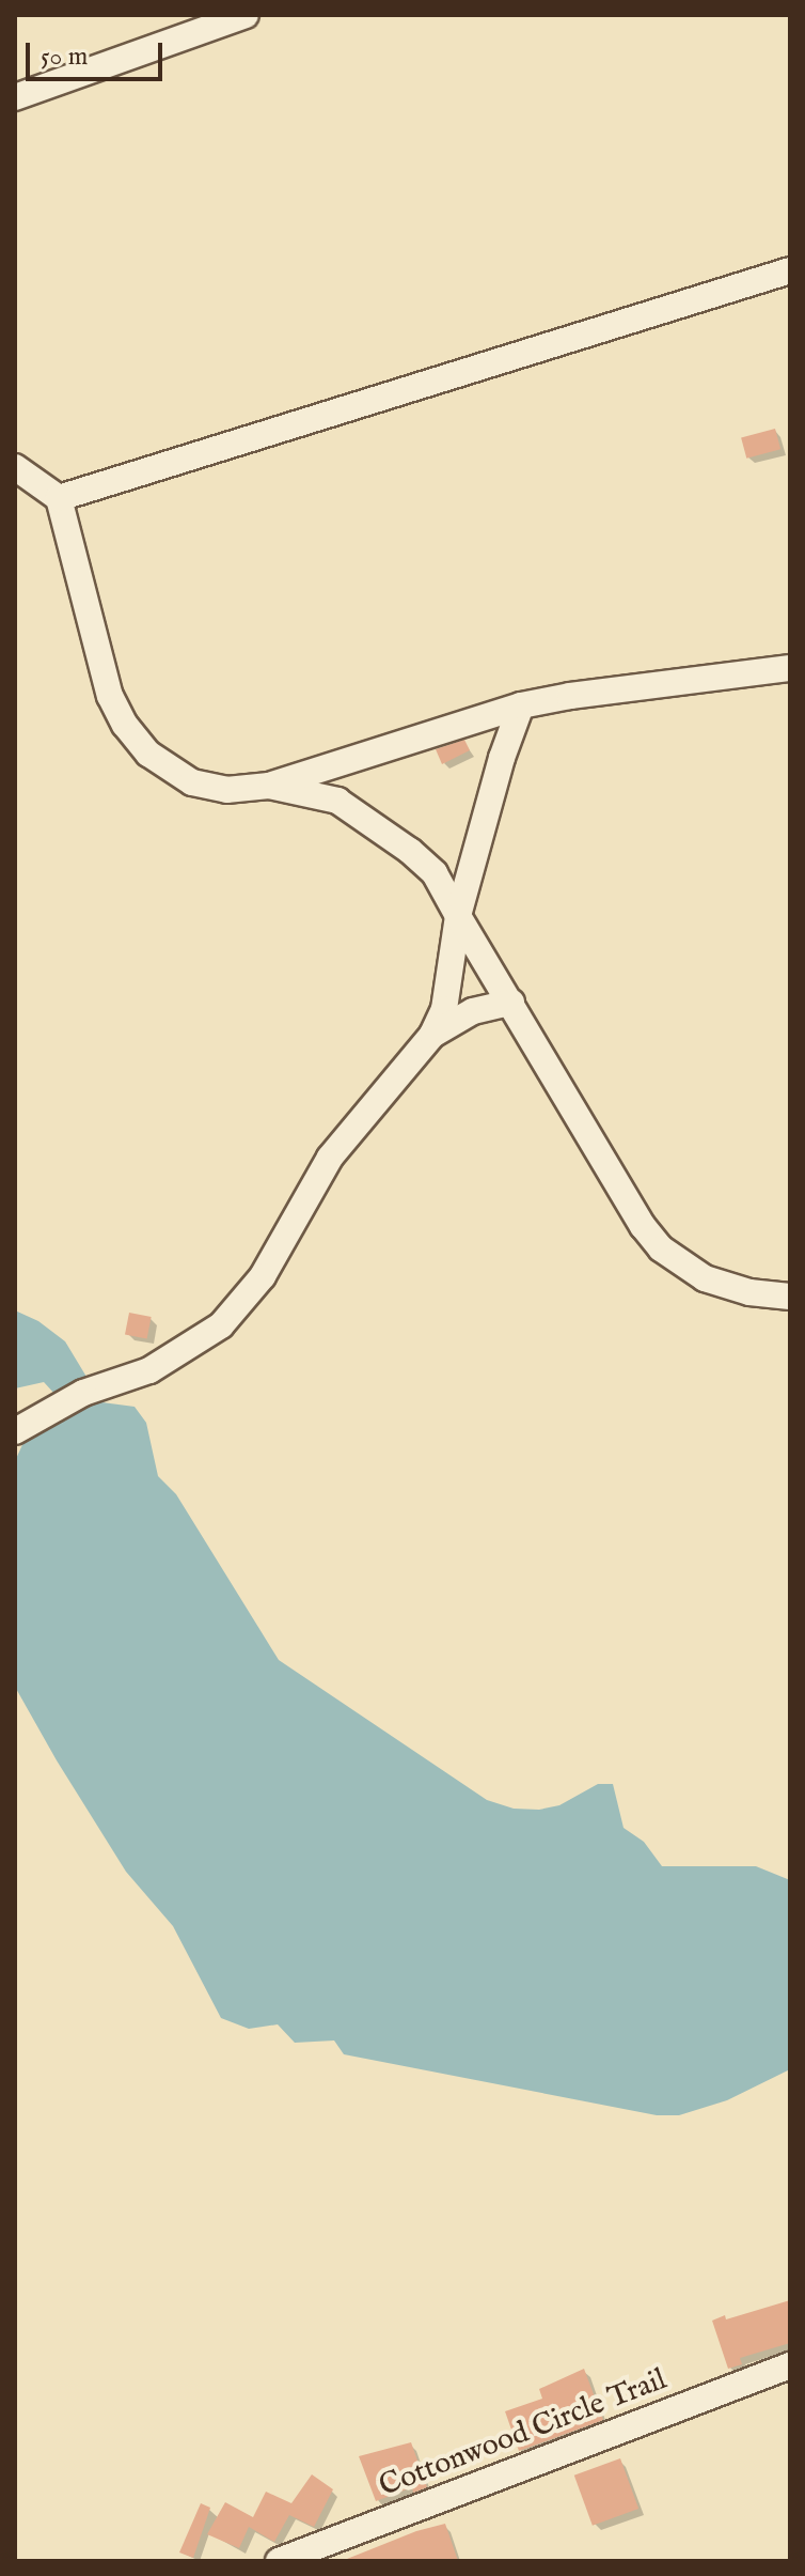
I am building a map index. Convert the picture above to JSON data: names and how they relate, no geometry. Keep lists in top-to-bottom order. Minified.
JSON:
{"streets":{"street":["Cottonwood Circle Trail"]},"scale_bar":"50 m"}
